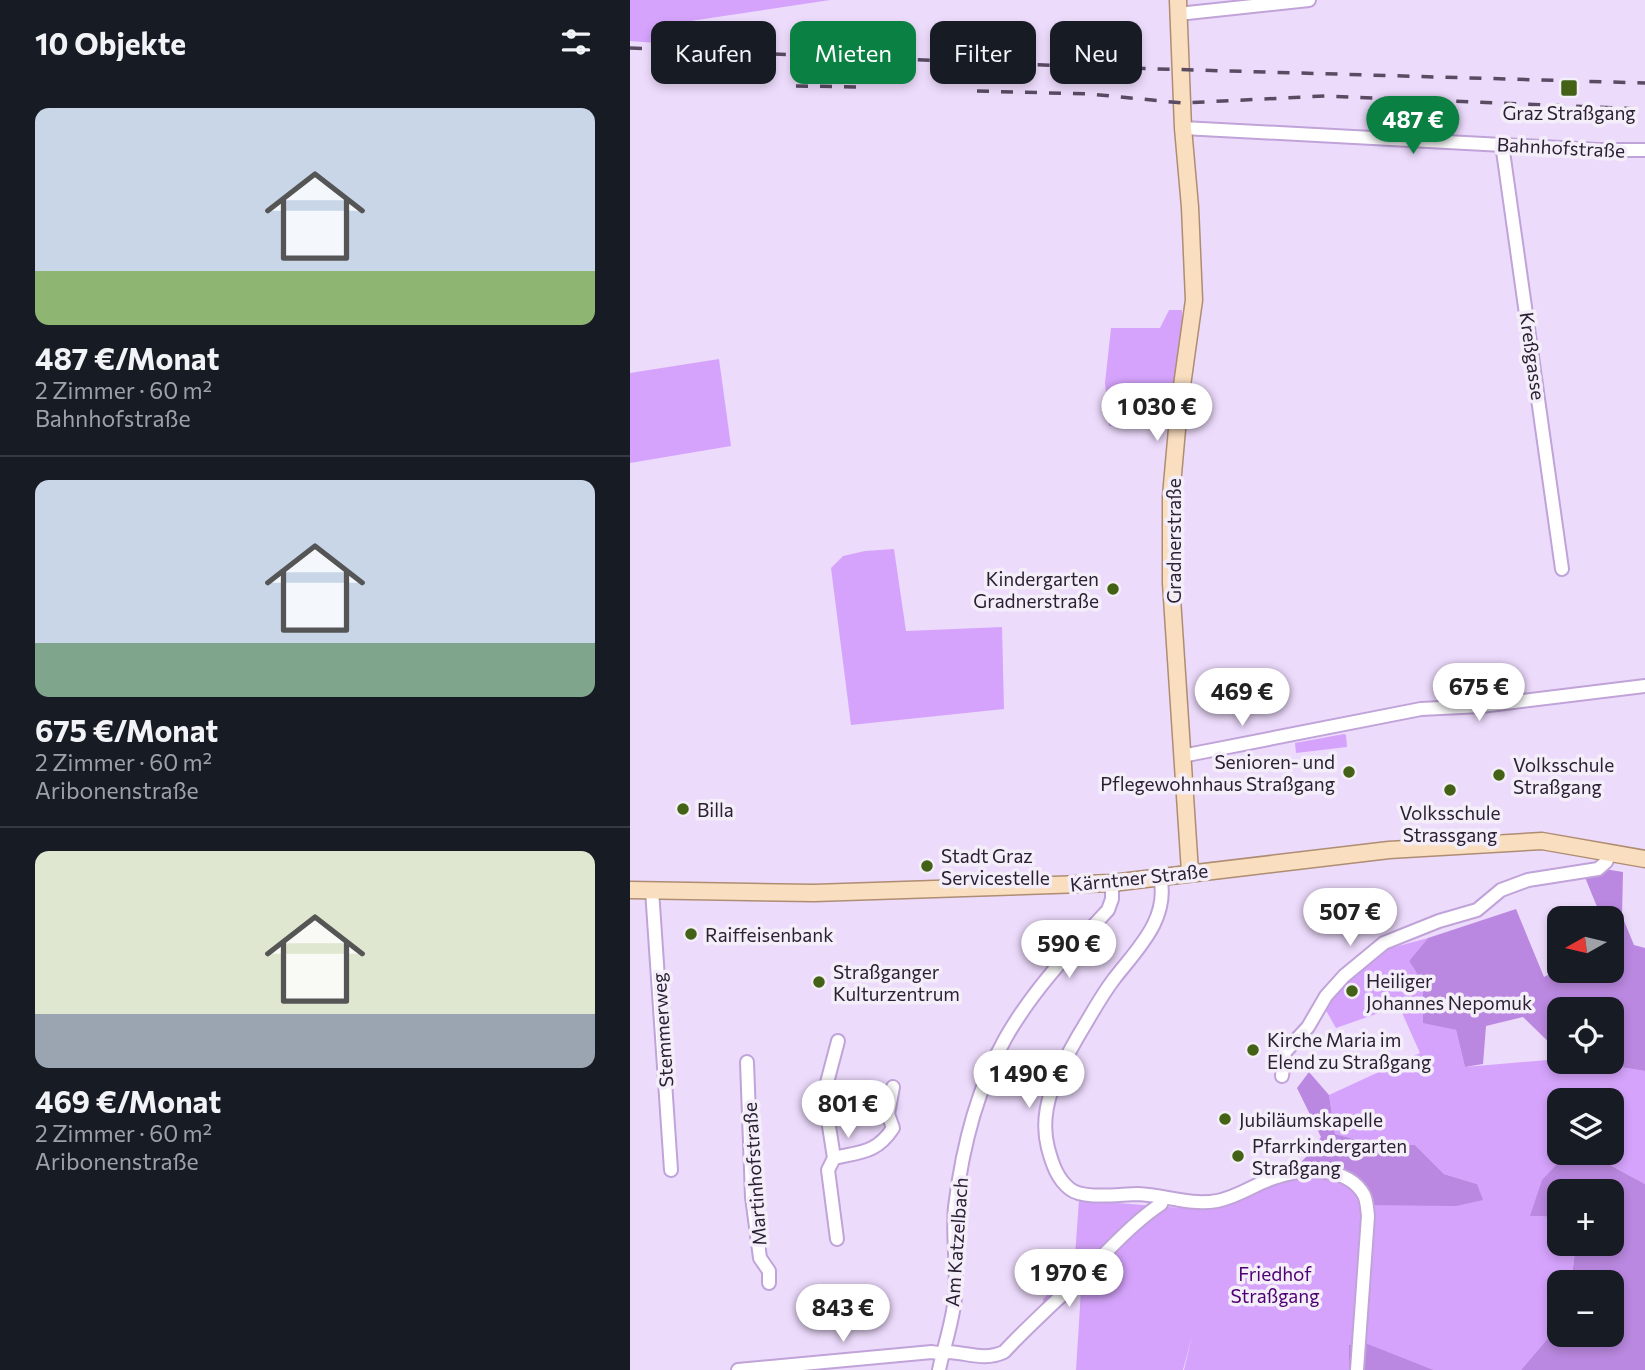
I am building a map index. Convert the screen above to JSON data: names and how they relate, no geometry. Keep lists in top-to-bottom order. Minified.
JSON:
{"streets":{"main road":["Gradnerstraße","Kärntner Straße"],"street":["Bahnhofstraße","Kreßgasse","Stemmerweg","Martinhofstraße","Am Katzelbach"]},"crossings":[["Bahnhofstraße","Kreßgasse"],["Bahnhofstraße","Gradnerstraße"],["Gradnerstraße","Kärntner Straße"],["Kärntner Straße","Stemmerweg"],["Kärntner Straße","Am Katzelbach"]],"parks":["Friedhof Straßgang"],"places":{"transit":["Graz Straßgang"],"other":["Kindergarten Gradnerstraße","Senioren- und Pflegewohnhaus Straßgang","Volksschule Straßgang","Volksschule Strassgang","Billa","Stadt Graz Servicestelle","Raiffeisenbank","Straßganger Kulturzentrum","Heiliger Johannes Nepomuk","Kirche Maria im Elend zu Straßgang","Jubiläumskapelle","Pfarrkindergarten Straßgang"]},"north":"left","page":{"heading":"10 Objekte","chip":["Kaufen","Mieten","Filter","Neu"],"list":[{"name":"487 €/Monat","note":"2 Zimmer · 60 m² · Bahnhofstraße"},{"name":"675 €/Monat","note":"2 Zimmer · 60 m² · Aribonenstraße"},{"name":"469 €/Monat","note":"2 Zimmer · 60 m² · Aribonenstraße"}],"price":["487 €","1 030 €","675 €","469 €","507 €","590 €","1 490 €","801 €","1 970 €","843 €"],"map_buttons":["+","−"]}}
